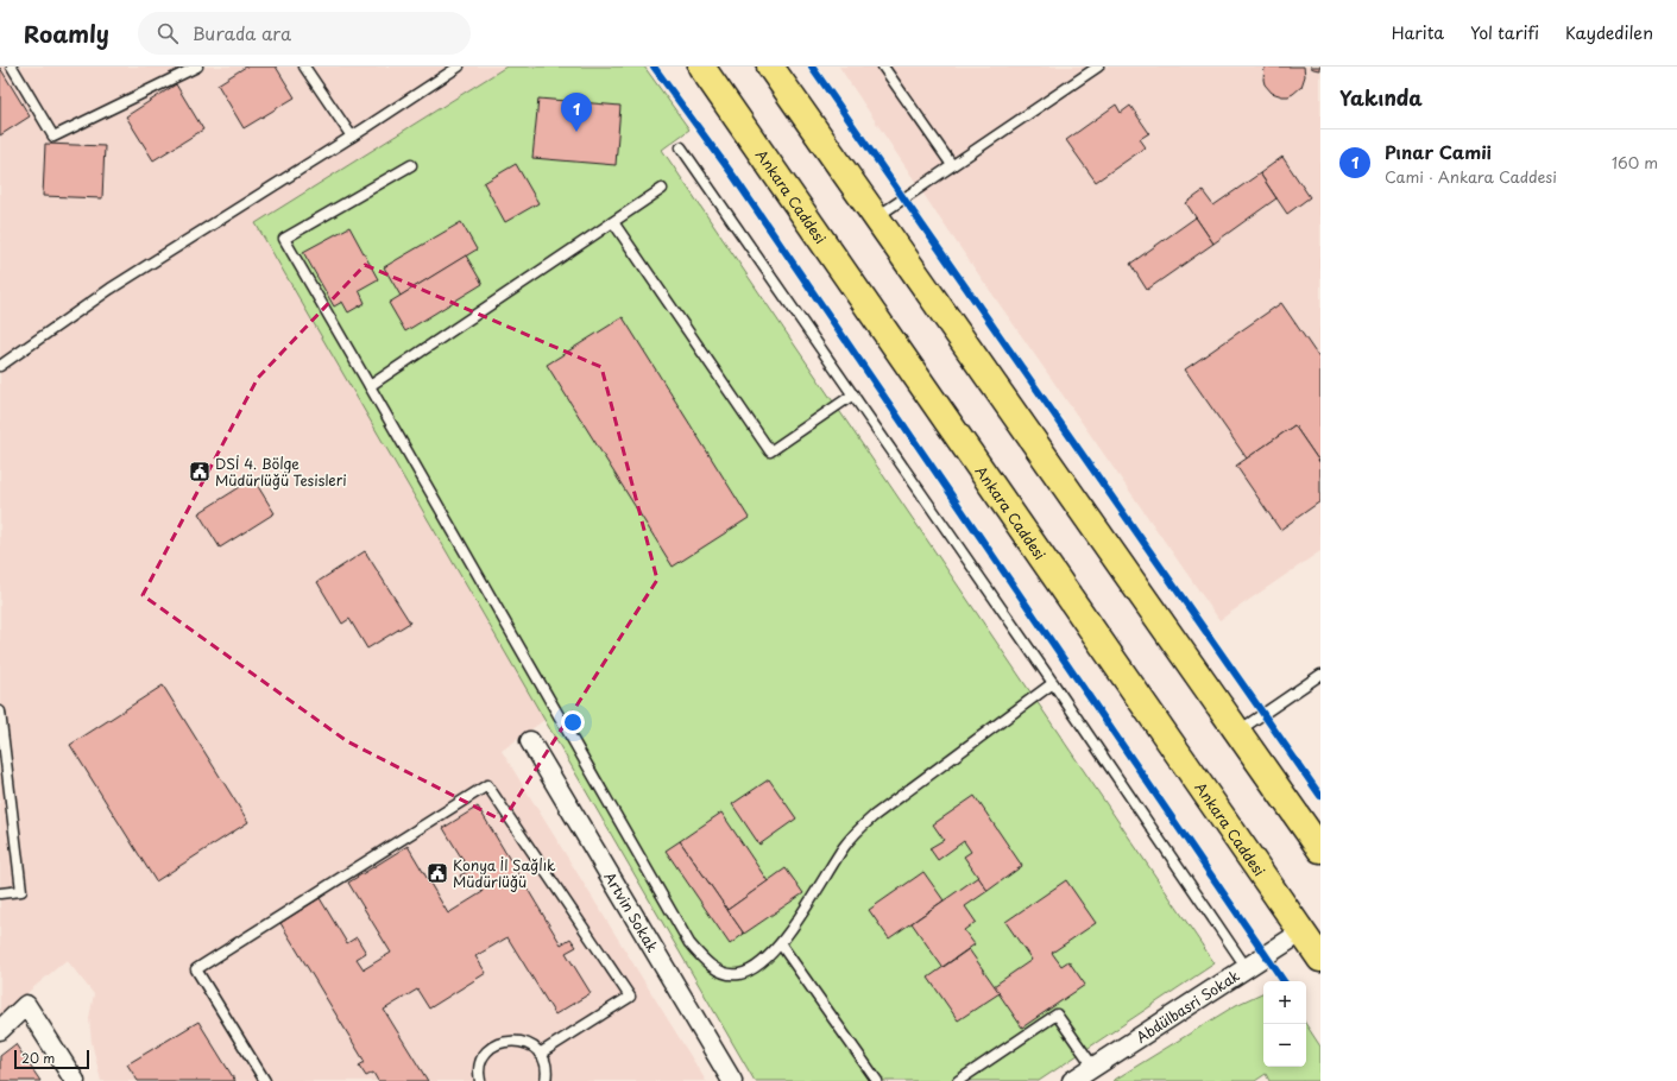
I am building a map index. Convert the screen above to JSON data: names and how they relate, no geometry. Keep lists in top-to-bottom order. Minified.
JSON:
{"streets":{"main road":["Ankara Caddesi"],"street":["Artvin Sokak","Abdülbasri Sokak"]},"crossings":[["Ankara Caddesi","Abdülbasri Sokak"]],"places":{"public building":["DSİ 4. Bölge Müdürlüğü Tesisleri","Konya İl Sağlık Müdürlüğü"]},"scale_bar":"20 m","page":{"header":"Roamly","search":"Burada ara","nav":["Harita","Yol tarifi","Kaydedilen"],"heading":"Yakında","pins":"1","list":[{"mark":"1","name":"Pınar Camii","note":"Cami · Ankara Caddesi","value":"160 m"}],"map_buttons":["+","−"],"scale":"20 m"}}
